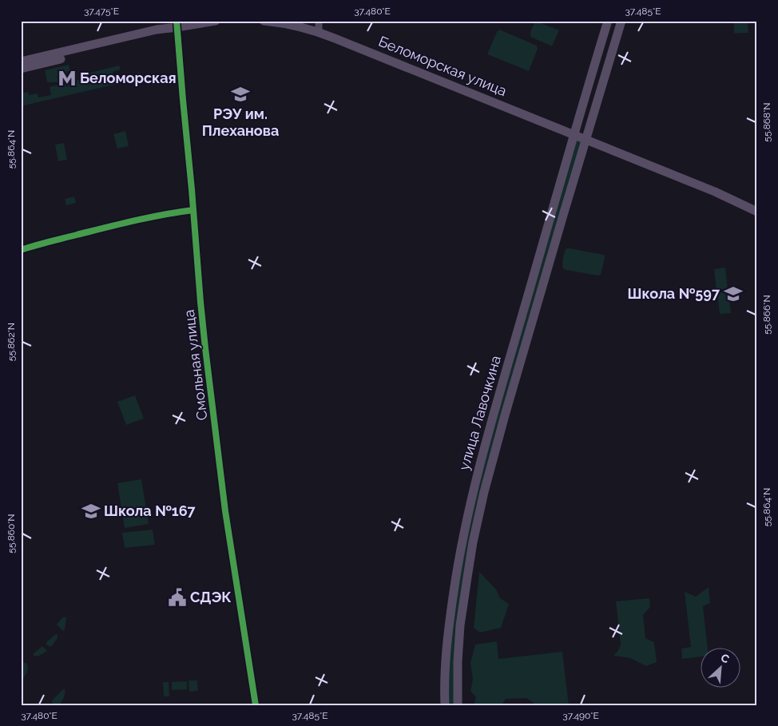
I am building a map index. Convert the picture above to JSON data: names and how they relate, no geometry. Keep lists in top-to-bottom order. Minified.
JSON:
{"streets":{"main road":["Беломорская улица","улица Лавочкина"],"street":["Смольная улица"]},"crossings":[["Беломорская улица","улица Лавочкина"]],"places":{"metro station":["Беломорская"],"school or university":["РЭУ им. Плеханова","Школа №597","Школа №167"],"public building":["СДЭК"]},"north":"top right","coordinates":["37.475°E","37.480°E","37.485°E","55.868°N","55.864°N","55.866°N","55.862°N","55.860°N","37.490°E"]}
